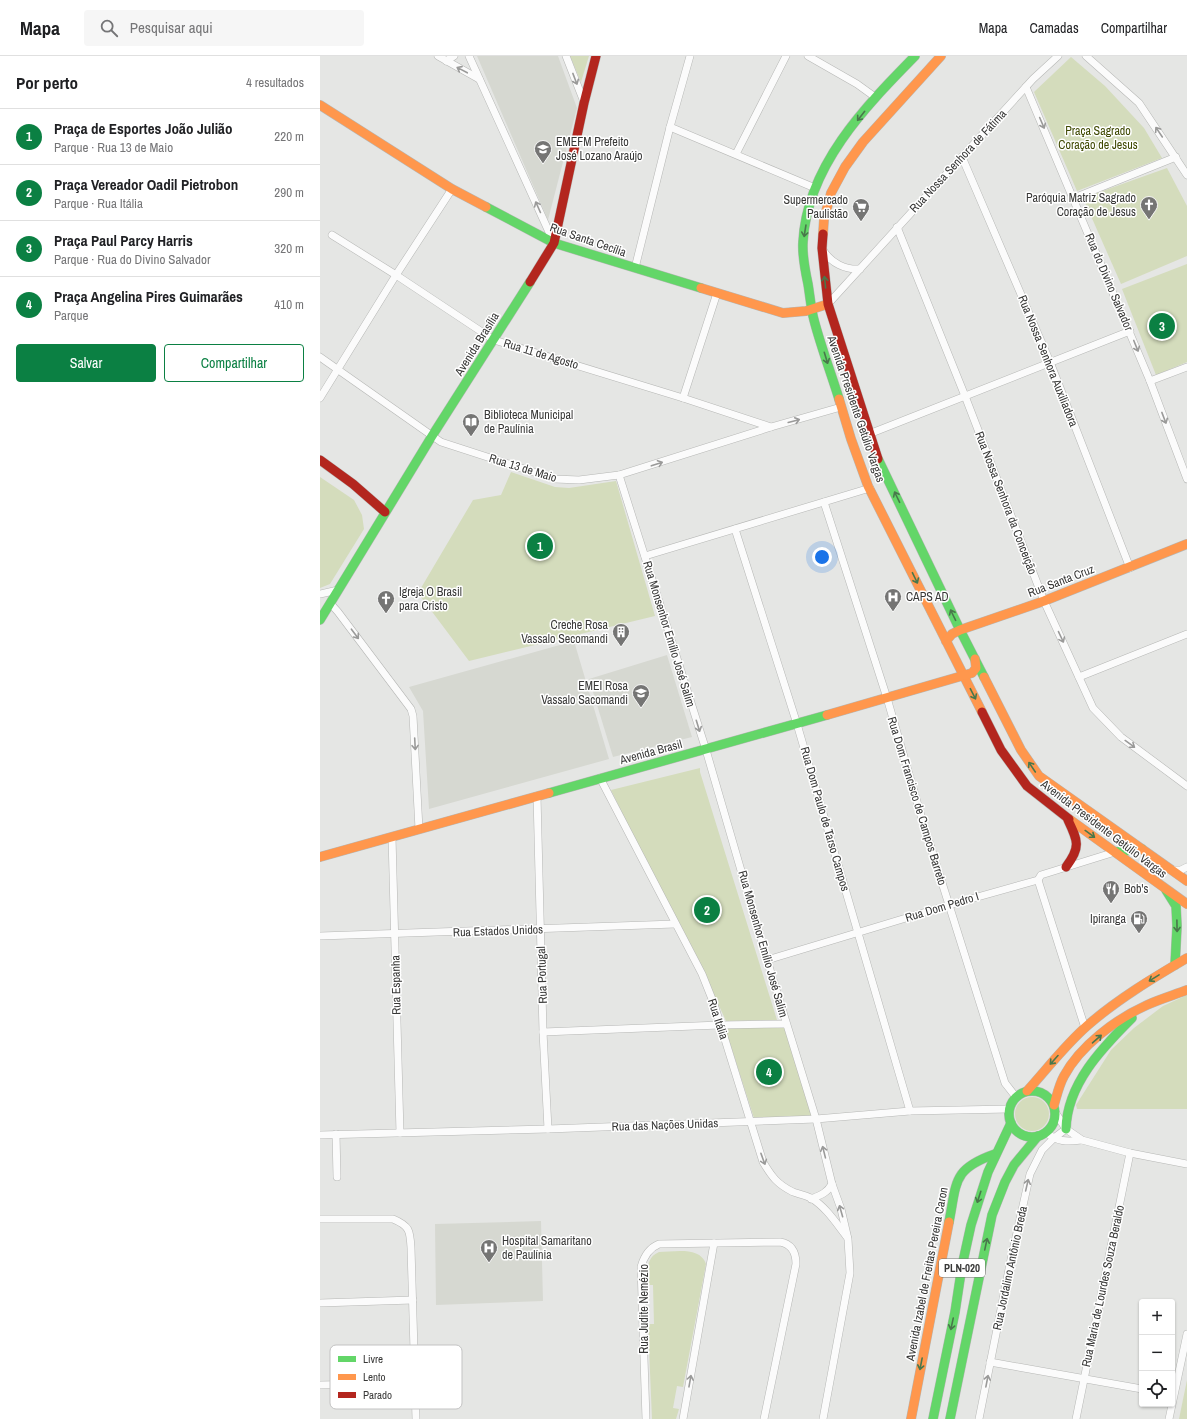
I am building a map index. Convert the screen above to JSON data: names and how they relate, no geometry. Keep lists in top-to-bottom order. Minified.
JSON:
{"streets":{"main road":["Rua Santa Cecília","Avenida Brasília","Avenida Presidente Getúlio Vargas","Rua Santa Cruz","Avenida Brasil","PLN-020","Avenida Izabel de Freitas Pereira Caron"],"street":["Rua Nossa Senhora de Fátima","Rua do Divino Salvador","Rua 11 de Agosto","Rua Nossa Senhora Auxiliadora","Rua 13 de Maio","Rua Nossa Senhora da Conceição","Rua Monsenhor Emílio José Salim","Rua Dom Francisco de Campos Barreto","Rua Dom Paulo de Tarso Campos","Rua Dom Pedro I","Rua Estados Unidos","Rua Portugal","Rua Espanha","Rua Itália","Rua das Nações Unidas","Rua Jordalino Antônio Breda","Rua Maria de Lourdes Souza Beraldo","Rua Judite Nemézio"]},"crossings":[["Rua Nossa Senhora de Fátima","Rua Santa Cecília"],["Rua Nossa Senhora de Fátima","Rua do Divino Salvador"],["Rua Nossa Senhora de Fátima","Rua Nossa Senhora Auxiliadora"],["Rua Nossa Senhora de Fátima","Avenida Presidente Getúlio Vargas"],["Rua Nossa Senhora de Fátima","Rua Nossa Senhora da Conceição"],["Rua Santa Cecília","Avenida Brasília"],["Rua Santa Cecília","Avenida Presidente Getúlio Vargas"],["Avenida Brasília","Rua 11 de Agosto"],["Avenida Brasília","Rua 13 de Maio"],["Rua 11 de Agosto","Rua 13 de Maio"],["Rua Nossa Senhora Auxiliadora","Rua Santa Cruz"],["Avenida Presidente Getúlio Vargas","Rua 13 de Maio"],["Avenida Presidente Getúlio Vargas","Rua Santa Cruz"],["Avenida Presidente Getúlio Vargas","Avenida Brasil"],["Avenida Presidente Getúlio Vargas","Rua Dom Pedro I"],["Rua 13 de Maio","Rua Monsenhor Emílio José Salim"],["Rua Nossa Senhora da Conceição","Rua Santa Cruz"],["Rua Monsenhor Emílio José Salim","Avenida Brasil"],["Rua Monsenhor Emílio José Salim","Rua Dom Pedro I"],["Rua Monsenhor Emílio José Salim","Rua Itália"],["Rua Monsenhor Emílio José Salim","Rua das Nações Unidas"],["Avenida Brasil","Rua Dom Francisco de Campos Barreto"],["Avenida Brasil","Rua Dom Paulo de Tarso Campos"],["Avenida Brasil","Rua Portugal"],["Avenida Brasil","Rua Espanha"],["Avenida Brasil","Rua Itália"],["Rua Dom Francisco de Campos Barreto","Rua Dom Pedro I"],["Rua Dom Francisco de Campos Barreto","Rua das Nações Unidas"],["Rua Dom Francisco de Campos Barreto","PLN-020"],["Rua Dom Paulo de Tarso Campos","Rua Dom Pedro I"],["Rua Dom Paulo de Tarso Campos","Rua das Nações Unidas"],["Rua Estados Unidos","Rua Portugal"],["Rua Estados Unidos","Rua Espanha"],["Rua Estados Unidos","Rua Itália"],["Rua Portugal","Rua das Nações Unidas"],["Rua Espanha","Rua das Nações Unidas"],["Rua Itália","Rua das Nações Unidas"],["Rua das Nações Unidas","PLN-020"],["PLN-020","Avenida Izabel de Freitas Pereira Caron"]],"one_way":["Rua do Divino Salvador","Rua 13 de Maio","Rua Nossa Senhora da Conceição","Rua Jordalino Antônio Breda"],"parks":["Praça Sagrado Coração de Jesus"],"places":{"school or university":["EMEFM Prefeito José Lozano Araújo","EMEI Rosa Vassalo Sacomandi"],"church":["Paróquia Matriz Sagrado Coração de Jesus","Igreja O Brasil para Cristo"],"supermarket":["Supermercado Paulistão"],"library":["Biblioteca Municipal de Paulínia"],"hospital":["CAPS AD","Hospital Samaritano de Paulínia"],"building":["Creche Rosa Vassalo Secomandi"],"restaurant":["Bob's"],"fuel station":["Ipiranga"]},"legend":["Livre","Lento","Parado"],"page":{"header":"Mapa","search":"Pesquisar aqui","nav":["Mapa","Camadas","Compartilhar"],"heading":["Por perto","4 resultados"],"list":[{"mark":"1","name":"Praça de Esportes João Julião","note":"Parque · Rua 13 de Maio","value":"220 m"},{"mark":"2","name":"Praça Vereador Oadil Pietrobon","note":"Parque · Rua Itália","value":"290 m"},{"mark":"3","name":"Praça Paul Parcy Harris","note":"Parque · Rua do Divino Salvador","value":"320 m"},{"mark":"4","name":"Praça Angelina Pires Guimarães","note":"Parque","value":"410 m"}],"pins":["3","1","2","4"],"buttons":["Salvar","Compartilhar"],"map_buttons":["+","−"]}}
